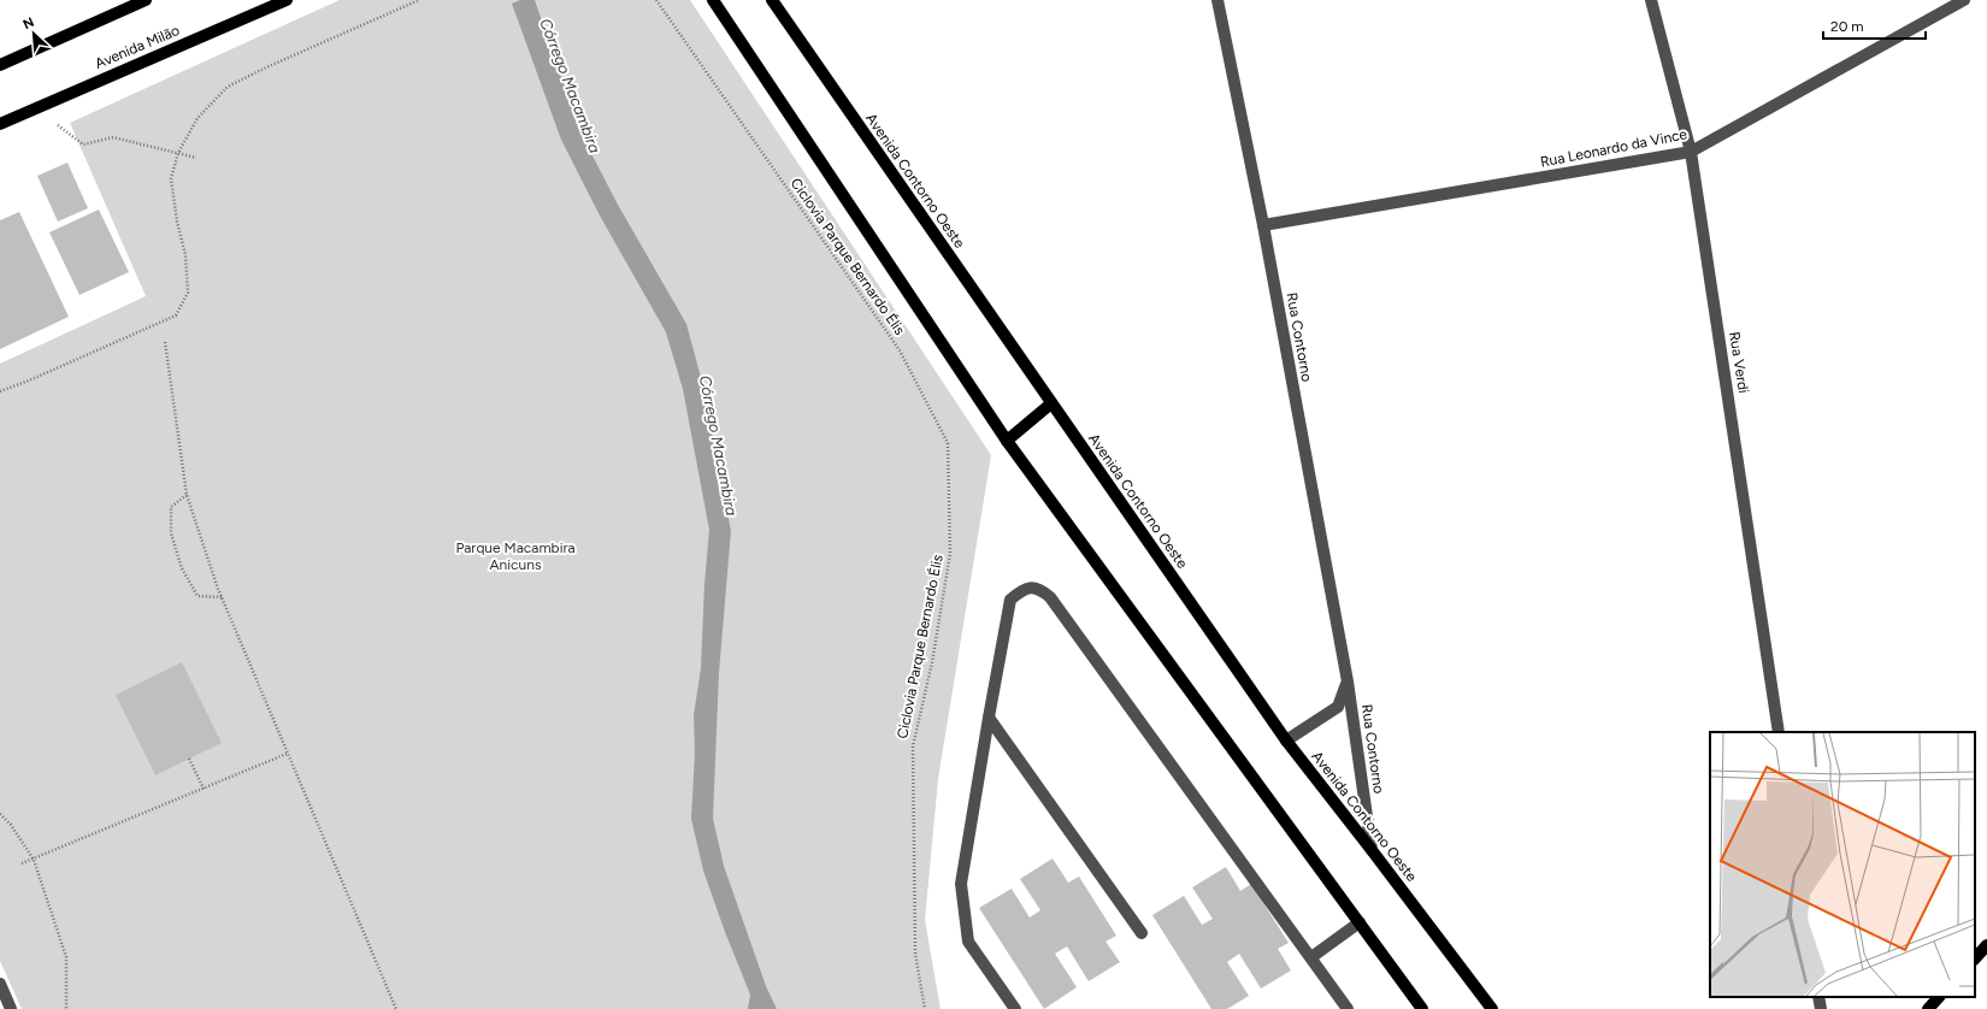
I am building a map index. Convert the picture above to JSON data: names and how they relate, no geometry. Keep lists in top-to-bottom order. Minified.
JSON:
{"streets":{"main road":["Avenida Milão","Avenida Contorno Oeste"],"street":["Rua Leonardo da Vince","Rua Contorno","Rua Verdi"],"path":["Ciclovia Parque Bernardo Élis"]},"crossings":[["Rua Leonardo da Vince","Rua Contorno"],["Rua Leonardo da Vince","Rua Verdi"],["Avenida Contorno Oeste","Rua Contorno"]],"water":["Córrego Macambira"],"parks":["Parque Macambira Anicuns"],"scale_bar":"20 m","north":"top left"}
